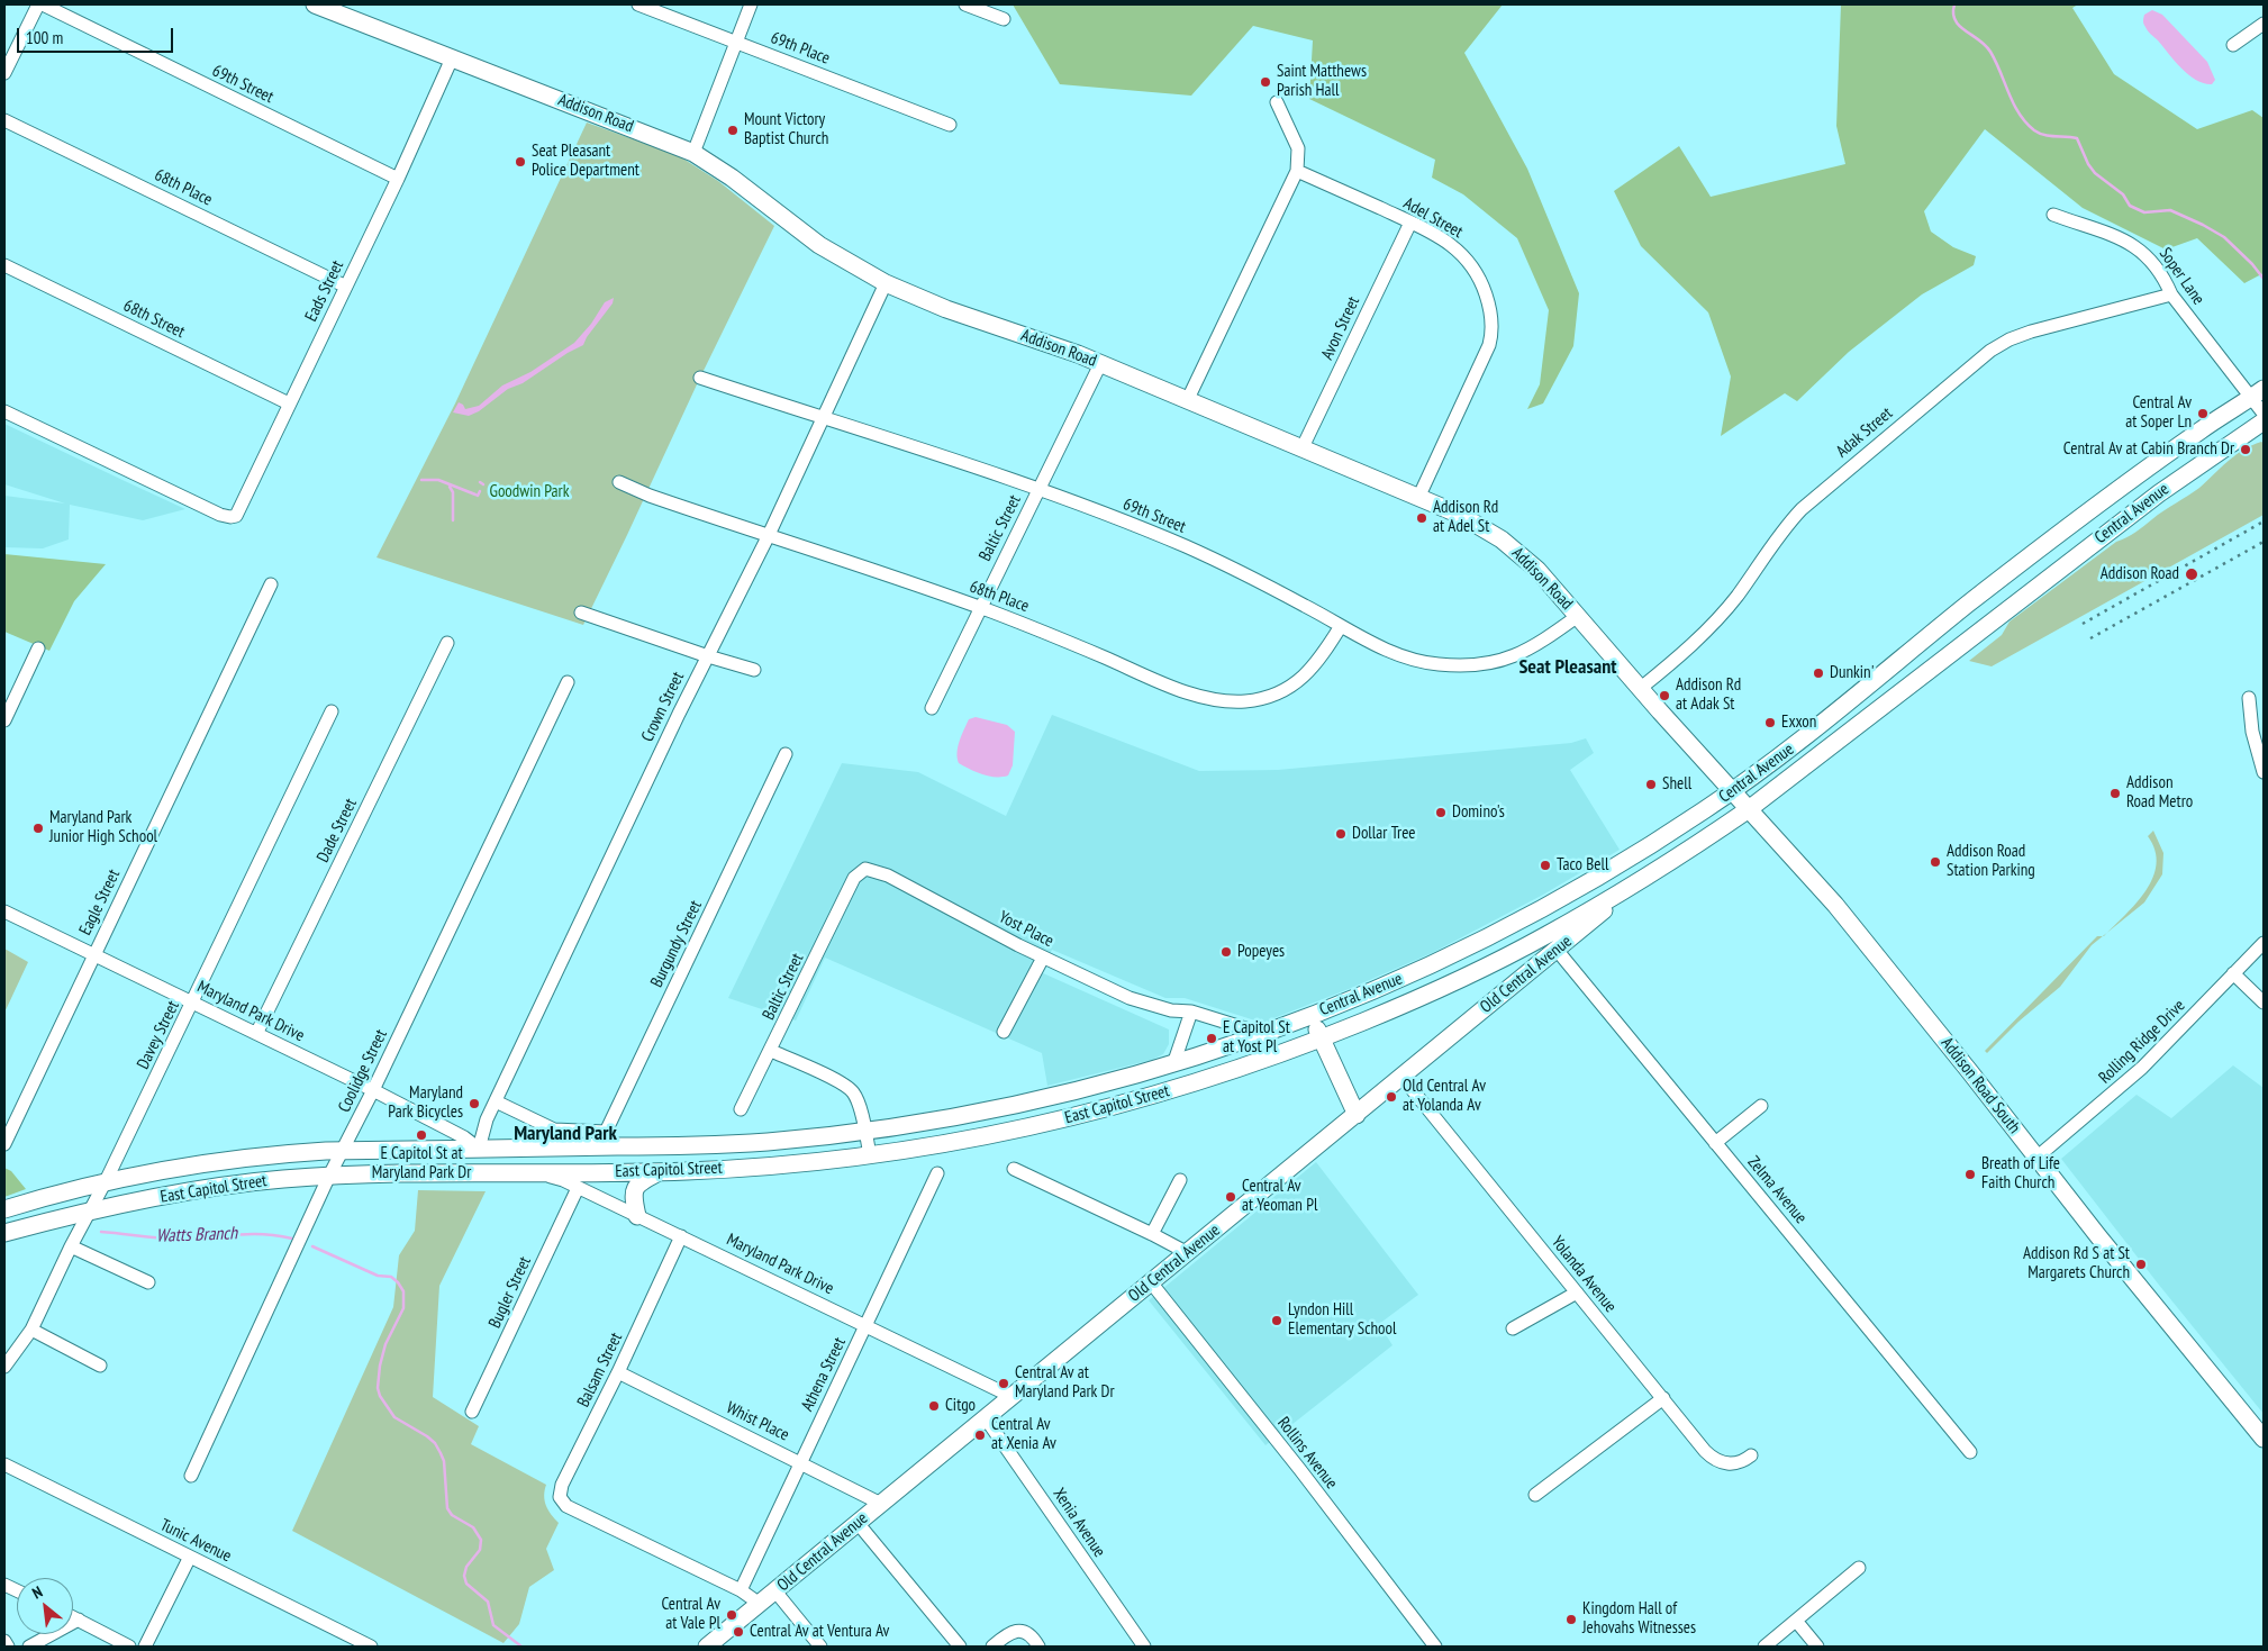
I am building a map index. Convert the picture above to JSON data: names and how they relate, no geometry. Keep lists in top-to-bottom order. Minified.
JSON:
{"streets":{"main road":["Addison Road","Central Avenue","Old Central Avenue","Addison Road South","East Capitol Street"],"street":["69th Place","69th Street","68th Place","Adel Street","Soper Lane","Eads Street","68th Street","Avon Street","Adak Street","Baltic Street","Crown Street","Dade Street","Eagle Street","Yost Place","Burgundy Street","Maryland Park Drive","Davey Street","Rolling Ridge Drive","Coolidge Street","Zelma Avenue","Yolanda Avenue","Bugler Street","Balsam Street","Athena Street","Whist Place","Rollins Avenue","Xenia Avenue","Tunic Avenue"]},"crossings":[["69th Street","Addison Road"],["69th Street","68th Place"],["69th Street","Eads Street"],["69th Street","Baltic Street"],["69th Street","Crown Street"],["Addison Road","Adel Street"],["Addison Road","Eads Street"],["Addison Road","Avon Street"],["Addison Road","Adak Street"],["Addison Road","Central Avenue"],["Addison Road","Baltic Street"],["Addison Road","Crown Street"],["Addison Road","Addison Road South"],["68th Place","Eads Street"],["68th Place","Baltic Street"],["68th Place","Crown Street"],["Adel Street","Avon Street"],["Soper Lane","Adak Street"],["Soper Lane","Central Avenue"],["Eads Street","68th Street"],["Central Avenue","Old Central Avenue"],["Central Avenue","Addison Road South"],["Central Avenue","East Capitol Street"],["Baltic Street","Yost Place"],["Crown Street","Maryland Park Drive"],["Crown Street","East Capitol Street"],["Dade Street","Maryland Park Drive"],["Eagle Street","Maryland Park Drive"],["Yost Place","East Capitol Street"],["Old Central Avenue","Maryland Park Drive"],["Old Central Avenue","Zelma Avenue"],["Old Central Avenue","Yolanda Avenue"],["Old Central Avenue","Whist Place"],["Old Central Avenue","Rollins Avenue"],["Old Central Avenue","Xenia Avenue"],["Maryland Park Drive","Davey Street"],["Maryland Park Drive","Coolidge Street"],["Maryland Park Drive","East Capitol Street"],["Maryland Park Drive","Bugler Street"],["Maryland Park Drive","Balsam Street"],["Maryland Park Drive","Athena Street"],["Davey Street","East Capitol Street"],["Rolling Ridge Drive","Addison Road South"],["Coolidge Street","East Capitol Street"],["Balsam Street","Athena Street"],["Balsam Street","Whist Place"],["Athena Street","Whist Place"]],"districts":["Seat Pleasant","Maryland Park"],"water":["Watts Branch"],"parks":["Goodwin Park"],"places":["Saint Matthews Parish Hall","Mount Victory Baptist Church","Seat Pleasant Police Department","Central Av at Soper Ln","Central Av at Cabin Branch Dr","Addison Rd at Adel St","Addison Road","Dunkin'","Addison Rd at Adak St","Exxon","Shell","Addison Road Metro","Domino's","Maryland Park Junior High School","Dollar Tree","Addison Road Station Parking","Taco Bell","Popeyes","E Capitol St at Yost Pl","Old Central Av at Yolanda Av","Maryland Park Bicycles","E Capitol St at Maryland Park Dr","Breath of Life Faith Church","Central Av at Yeoman Pl","Addison Rd S at St Margarets Church","Lyndon Hill Elementary School","Central Av at Maryland Park Dr","Citgo","Central Av at Xenia Av","Central Av at Vale Pl","Kingdom Hall of Jehovahs Witnesses","Central Av at Ventura Av"],"scale_bar":"100 m","north":"top left"}
